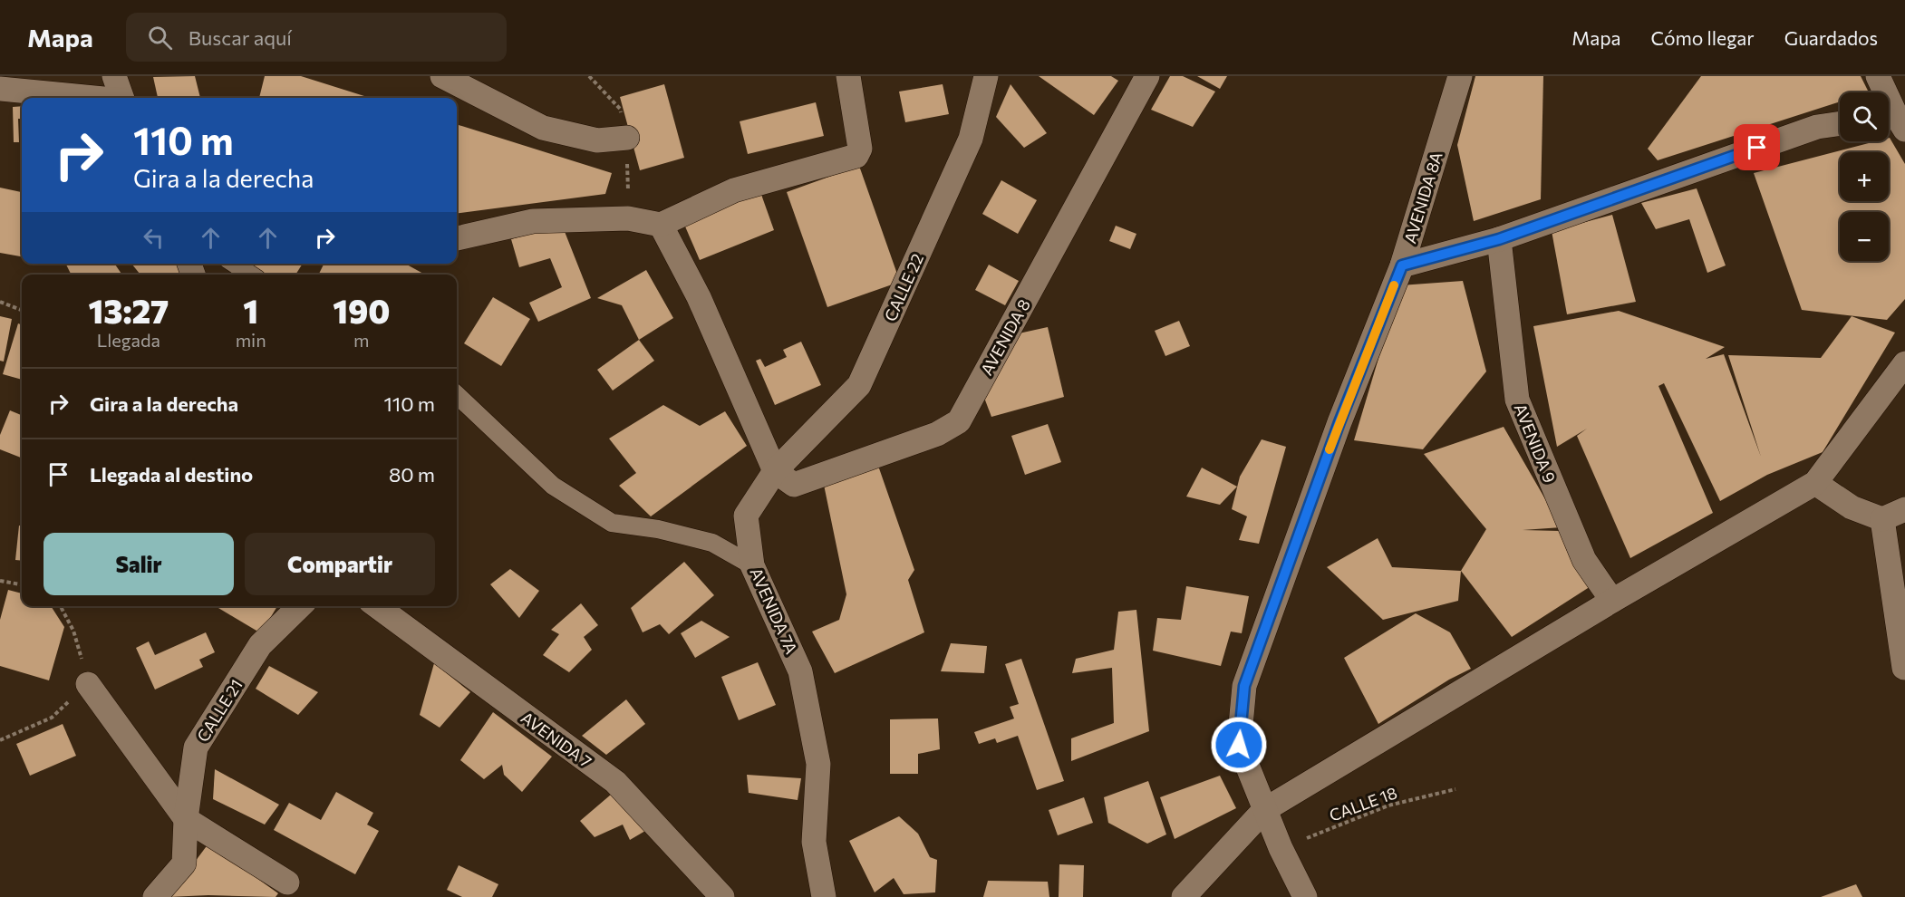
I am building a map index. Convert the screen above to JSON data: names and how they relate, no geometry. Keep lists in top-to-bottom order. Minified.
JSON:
{"streets":{"street":["AVENIDA 8A","CALLE 22","AVENIDA 8","AVENIDA 9","AVENIDA 7A","CALLE 21","AVENIDA 7"],"path":["CALLE 18"]},"crossings":[["CALLE 22","AVENIDA 8"],["CALLE 22","AVENIDA 7A"],["AVENIDA 8","AVENIDA 7A"]],"page":{"header":"Mapa","search":"Buscar aquí","nav":["Mapa","Cómo llegar","Guardados"],"map_buttons":["+","−"],"turn":["110 m","Gira a la derecha"],"eta":["13:27","Llegada","1","min","190","m"],"list":[{"name":"Gira a la derecha","value":"110 m"},{"name":"Llegada al destino","value":"80 m"}],"buttons":["Salir","Compartir"]}}
